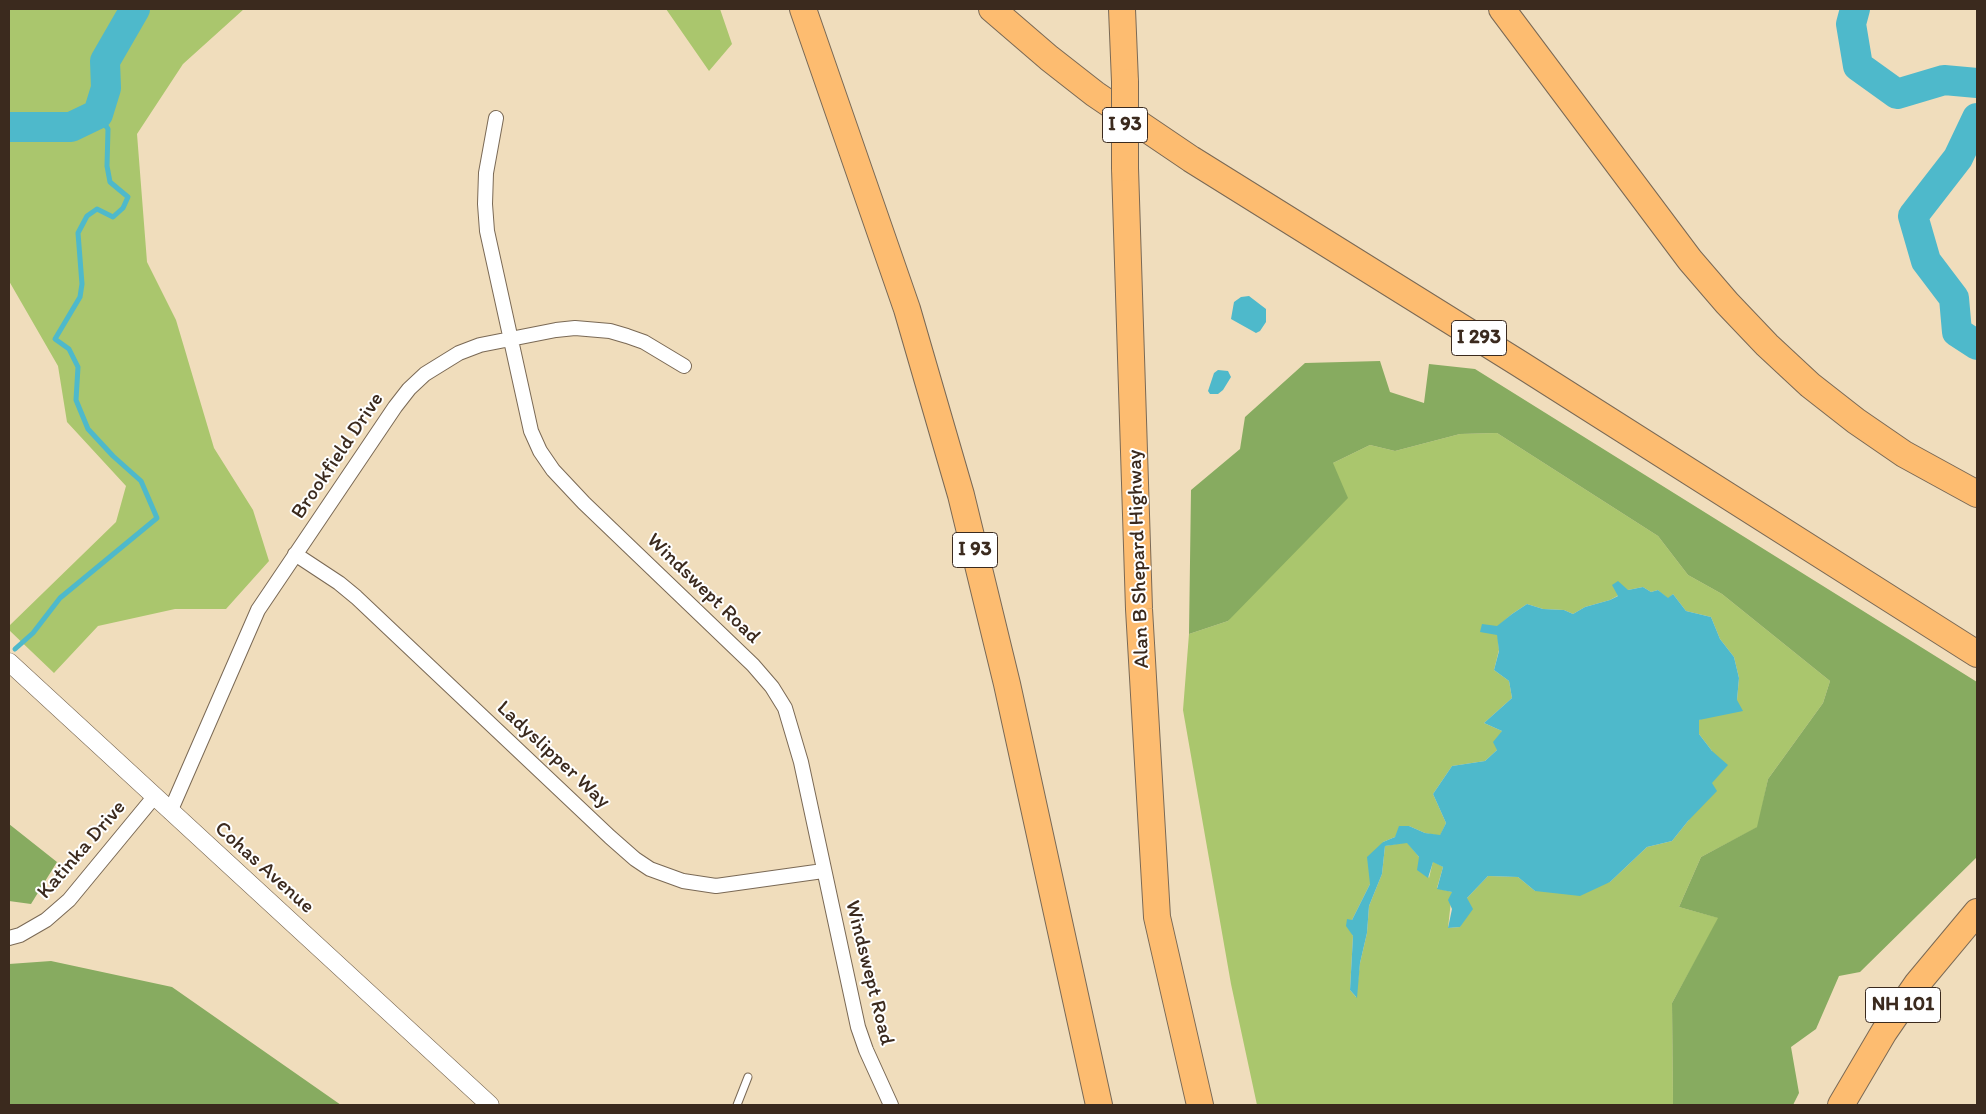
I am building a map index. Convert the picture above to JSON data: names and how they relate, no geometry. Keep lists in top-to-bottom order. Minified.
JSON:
{"streets":{"highway":["I 93","I 293","Alan B Shepard Highway","NH 101"],"street":["Brookfield Drive","Windswept Road","Ladyslipper Way","Katinka Drive","Cohas Avenue"]},"crossings":[["Brookfield Drive","Windswept Road"],["Brookfield Drive","Ladyslipper Way"],["Brookfield Drive","Cohas Avenue"],["Windswept Road","Ladyslipper Way"],["Katinka Drive","Cohas Avenue"]]}
